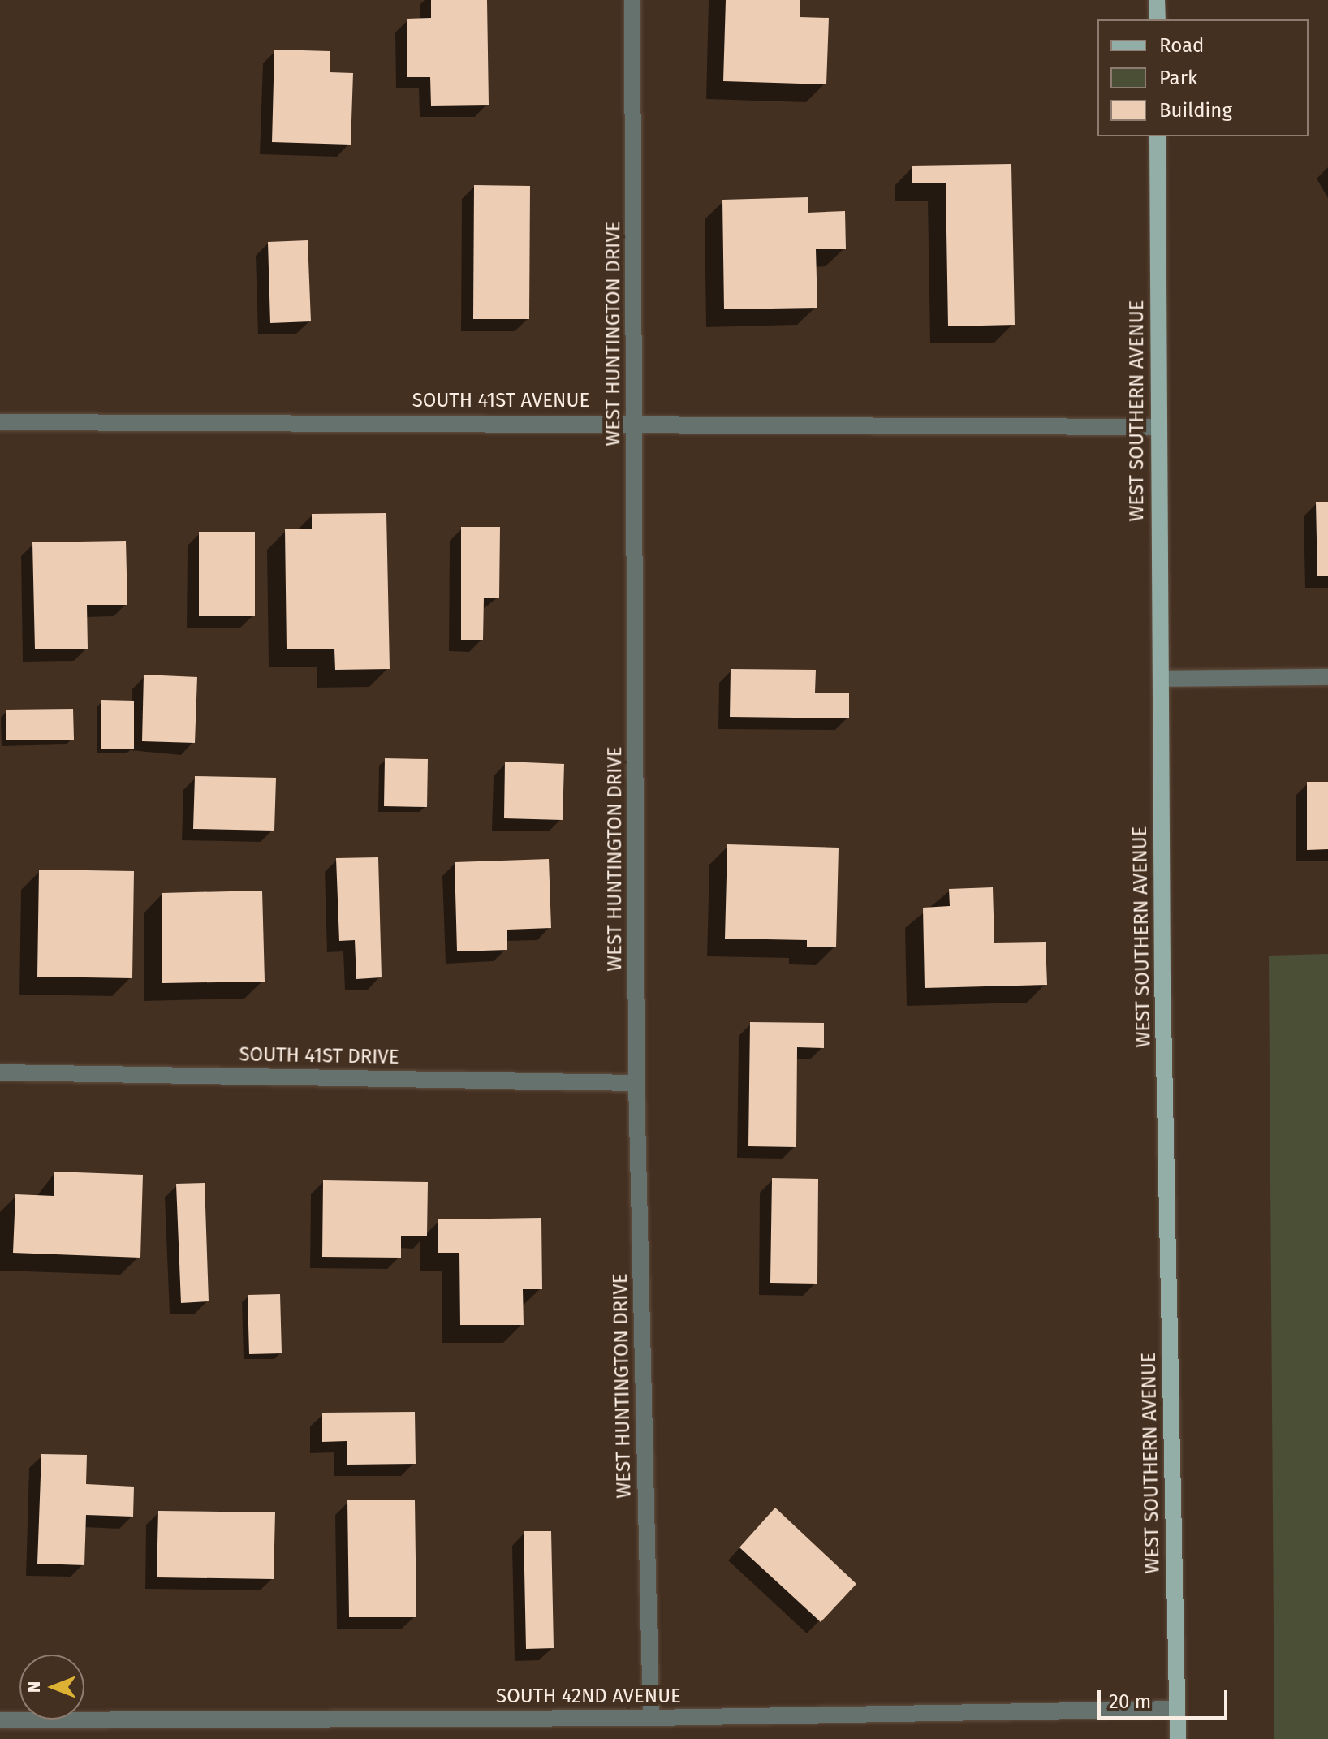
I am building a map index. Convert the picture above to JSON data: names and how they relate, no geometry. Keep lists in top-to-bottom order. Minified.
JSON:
{"streets":{"main road":["WEST SOUTHERN AVENUE"],"street":["WEST HUNTINGTON DRIVE","SOUTH 41ST AVENUE","SOUTH 41ST DRIVE","SOUTH 42ND AVENUE"]},"crossings":[["WEST HUNTINGTON DRIVE","SOUTH 41ST AVENUE"],["WEST HUNTINGTON DRIVE","SOUTH 41ST DRIVE"],["WEST HUNTINGTON DRIVE","SOUTH 42ND AVENUE"],["SOUTH 41ST AVENUE","WEST SOUTHERN AVENUE"],["WEST SOUTHERN AVENUE","SOUTH 42ND AVENUE"]],"legend":["Road","Park","Building"],"scale_bar":"20 m","north":"left"}
